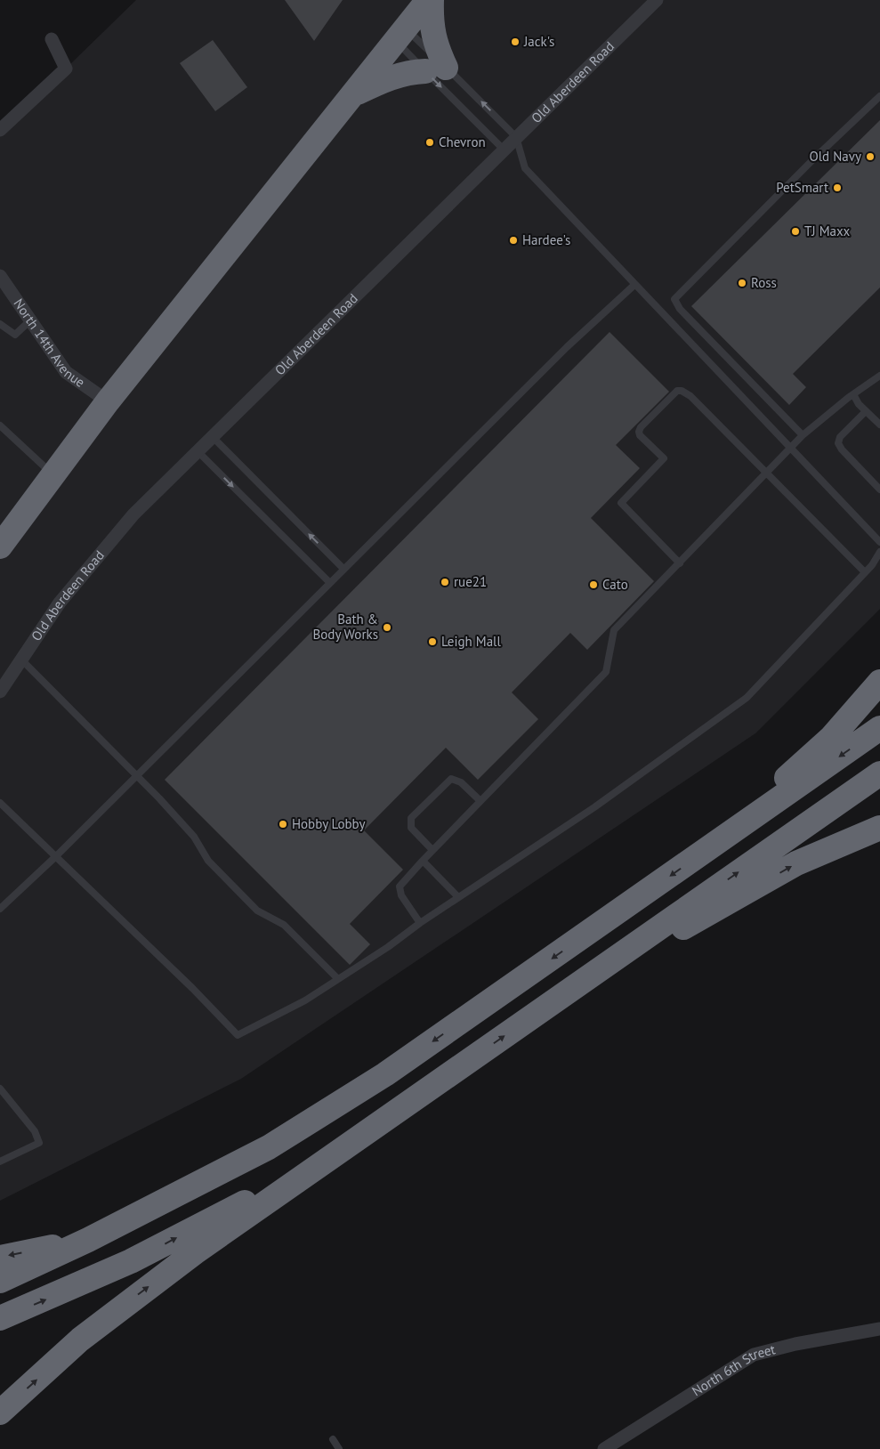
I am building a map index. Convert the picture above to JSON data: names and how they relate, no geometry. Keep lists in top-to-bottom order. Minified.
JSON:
{"streets":{"street":["Old Aberdeen Road","North 14th Avenue","North 6th Street"]},"places":["Jack's","Chevron","Old Navy","PetSmart","TJ Maxx","Hardee's","Ross","rue21","Cato","Bath & Body Works","Leigh Mall","Hobby Lobby"]}
